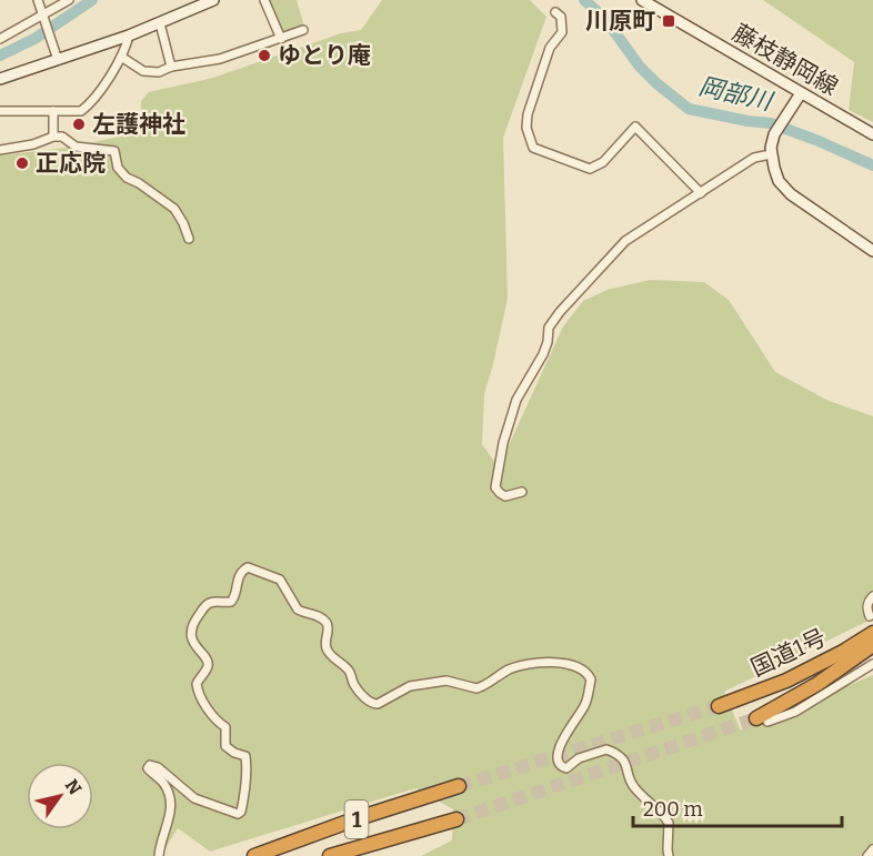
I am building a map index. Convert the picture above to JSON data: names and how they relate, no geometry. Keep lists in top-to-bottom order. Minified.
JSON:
{"streets":{"highway":["国道1号","1"],"main road":["藤枝静岡線"]},"water":["岡部川"],"places":{"transit":["川原町"],"other":["ゆとり庵","左護神社","正応院"]},"scale_bar":"200 m","north":"top right"}
